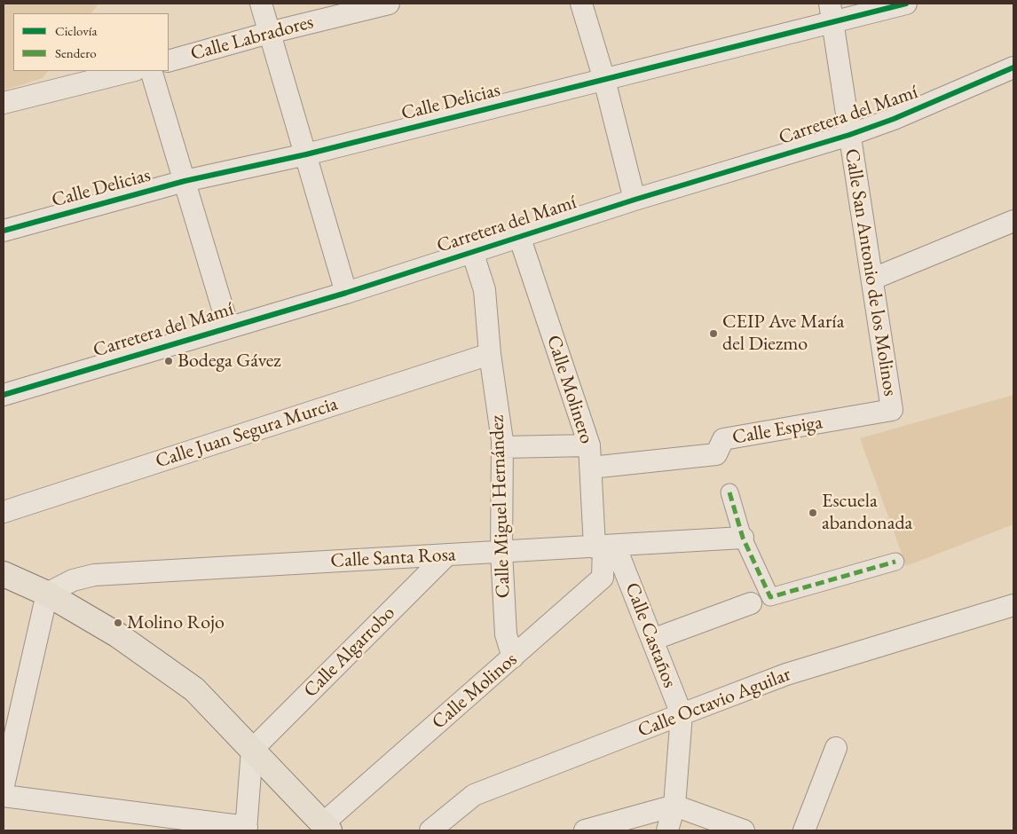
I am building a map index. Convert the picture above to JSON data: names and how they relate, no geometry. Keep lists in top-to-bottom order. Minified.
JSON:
{"streets":{"street":["Calle Labradores","Calle Delicias","Carretera del Mamí","Calle San Antonio de los Molinos","Calle Molinero","Calle Espiga","Calle Juan Segura Murcia","Calle Miguel Hernández","Calle Santa Rosa","Calle Castaños","Calle Algarrobo","Calle Molinos","Calle Octavio Aguilar"]},"crossings":[["Calle Delicias","Calle San Antonio de los Molinos"],["Carretera del Mamí","Calle San Antonio de los Molinos"],["Carretera del Mamí","Calle Molinero"],["Carretera del Mamí","Calle Miguel Hernández"],["Calle San Antonio de los Molinos","Calle Espiga"],["Calle Molinero","Calle Espiga"],["Calle Molinero","Calle Santa Rosa"],["Calle Molinero","Calle Castaños"],["Calle Molinero","Calle Molinos"],["Calle Juan Segura Murcia","Calle Miguel Hernández"],["Calle Miguel Hernández","Calle Santa Rosa"],["Calle Miguel Hernández","Calle Molinos"],["Calle Santa Rosa","Calle Castaños"],["Calle Santa Rosa","Calle Algarrobo"],["Calle Santa Rosa","Calle Molinos"],["Calle Castaños","Calle Molinos"],["Calle Castaños","Calle Octavio Aguilar"]],"places":["CEIP Ave María del Diezmo","Bodega Gávez","Escuela abandonada","Molino Rojo"],"legend":["Ciclovía","Sendero"]}
